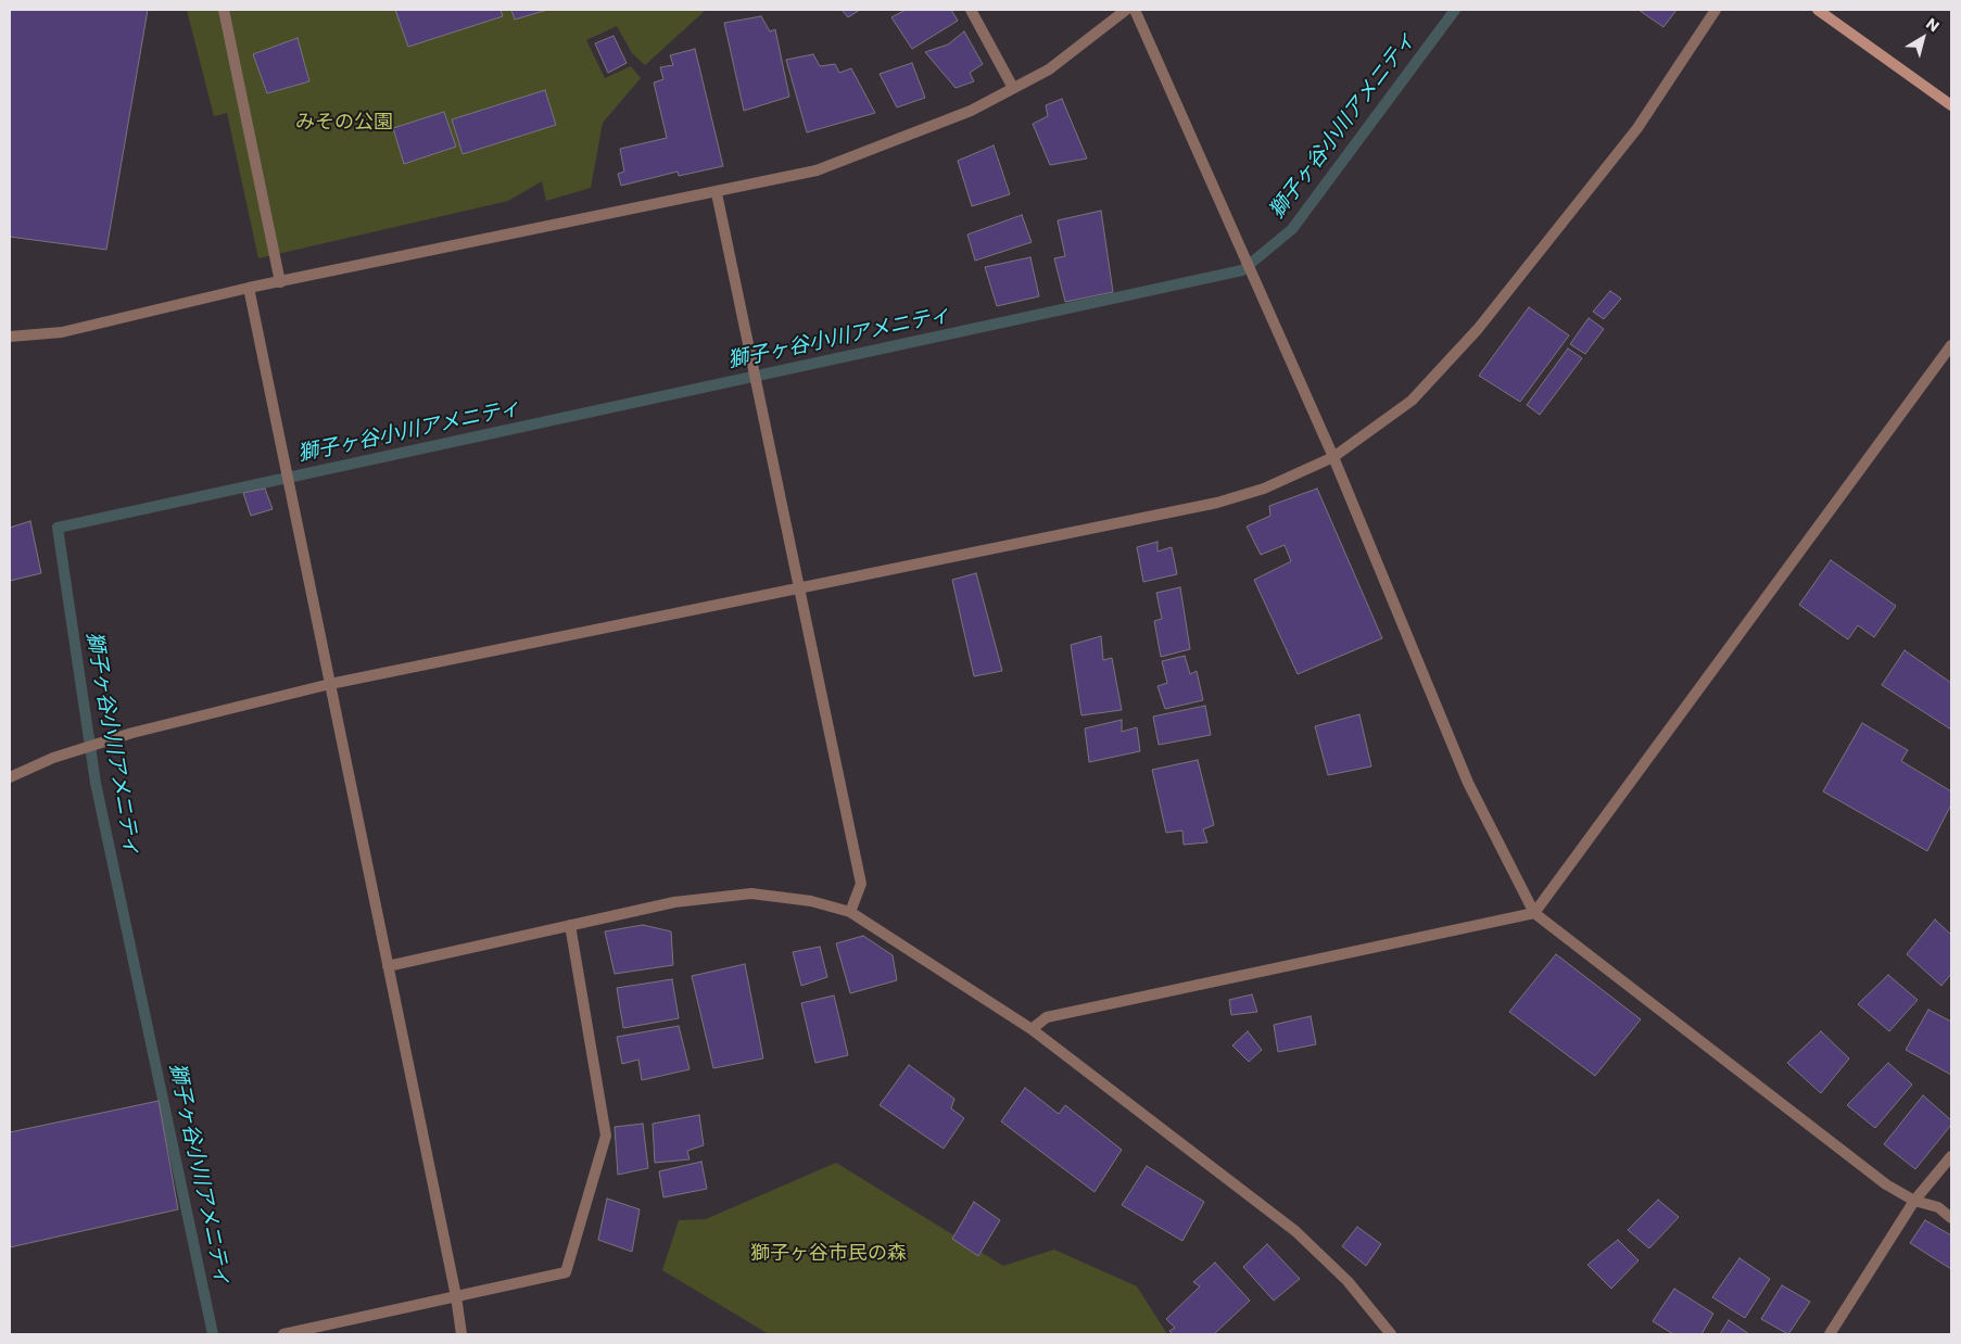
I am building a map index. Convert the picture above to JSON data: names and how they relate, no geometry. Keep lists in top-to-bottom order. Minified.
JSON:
{"water":["獅子ヶ谷小川アメニティ"],"parks":["みその公園","獅子ヶ谷市民の森"],"north":"top right"}
